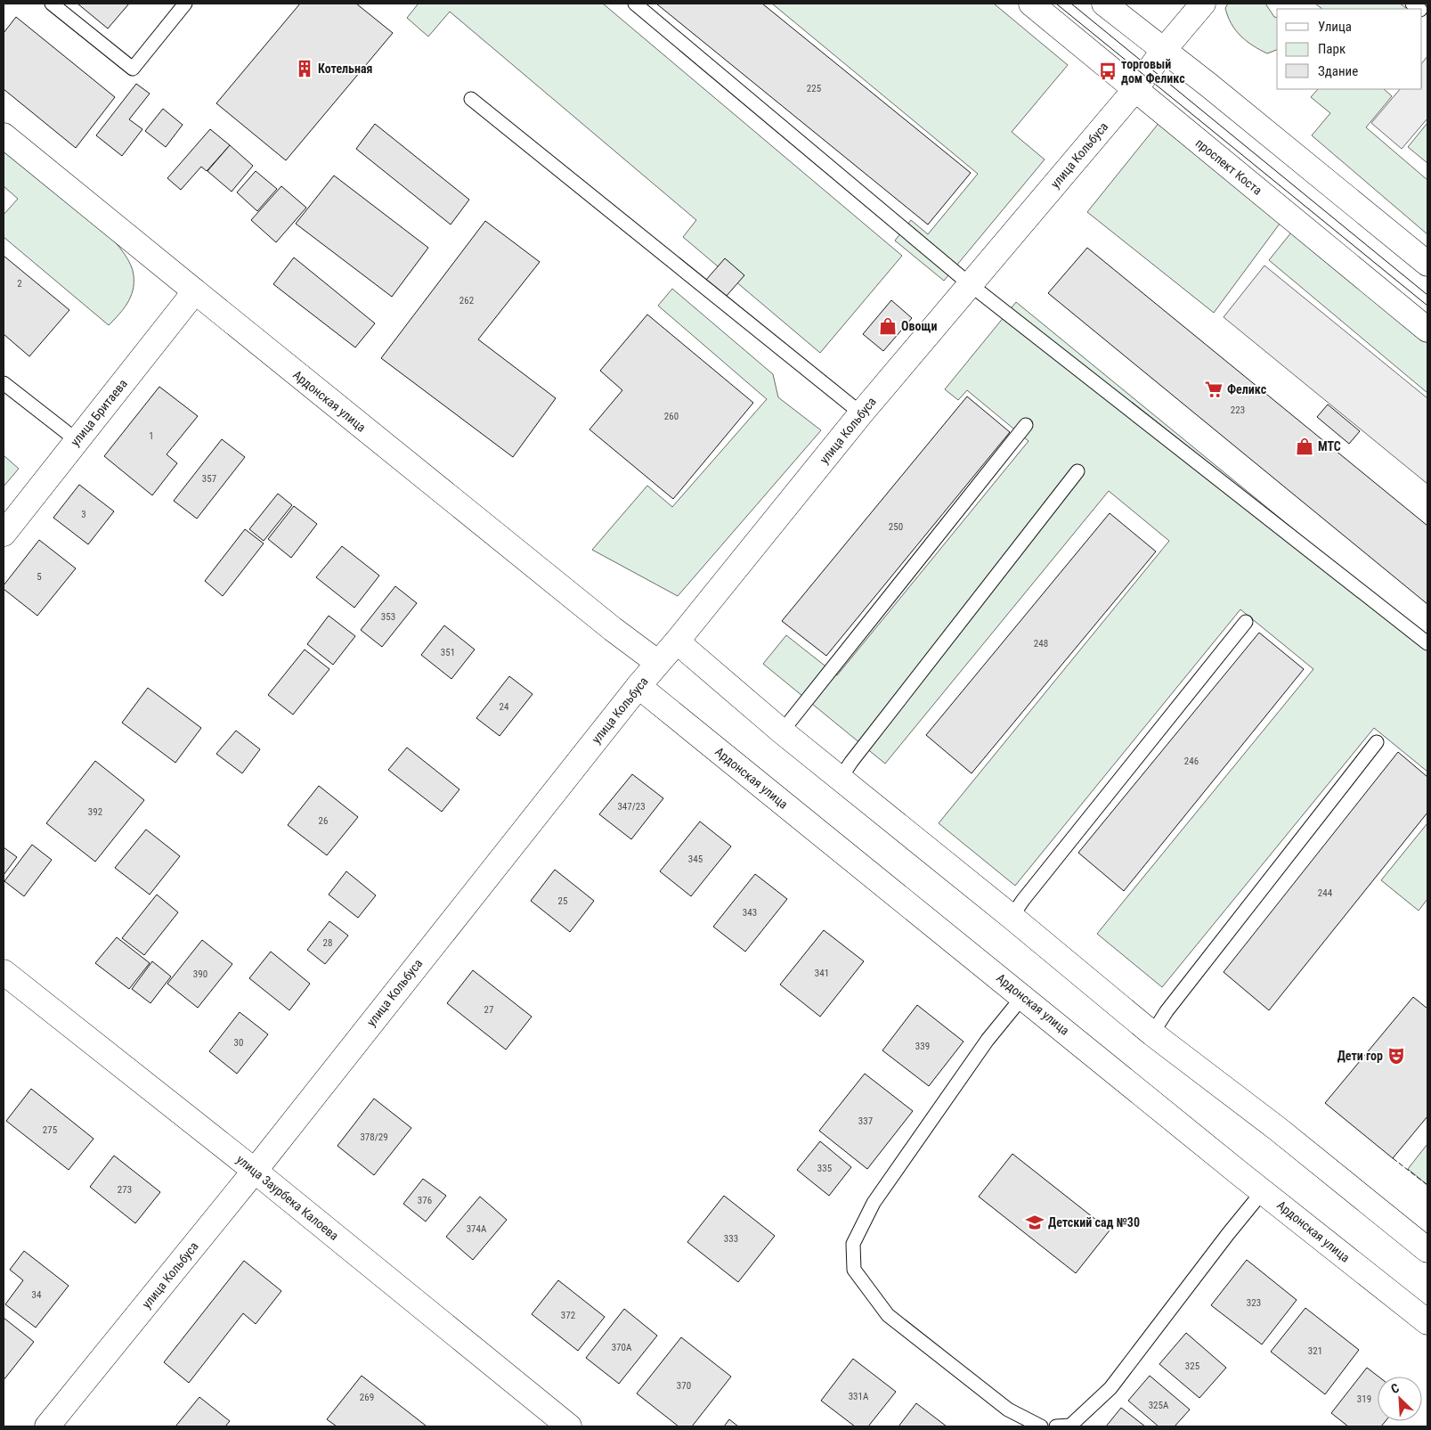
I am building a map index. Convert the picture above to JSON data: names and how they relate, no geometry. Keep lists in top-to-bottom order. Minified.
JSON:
{"streets":{"street":["улица Кольбуса","проспект Коста","Ардонская улица","улица Бритаева","улица Заурбека Калоева"]},"crossings":[["улица Кольбуса","проспект Коста"],["улица Кольбуса","Ардонская улица"],["улица Кольбуса","улица Заурбека Калоева"],["Ардонская улица","улица Бритаева"]],"places":{"building":["Котельная"],"bus stop":["торговый дом Феликс"],"shop":["Овощи","МТС"],"supermarket":["Феликс"],"theatre":["Дети гор"],"school or university":["Детский сад №30"]},"house_numbers":["225","2","262","223","260","1","357","3","250","5","353","248","351","24","246","347/23","392","26","345","244","25","343","28","341","390","27","30","339","337","275","378/29","335","273","376","374А","333","34","323","372","370А","321","325","370","331А","269","319","325А"],"legend":["Улица","Парк","Здание"],"north":"top left"}
